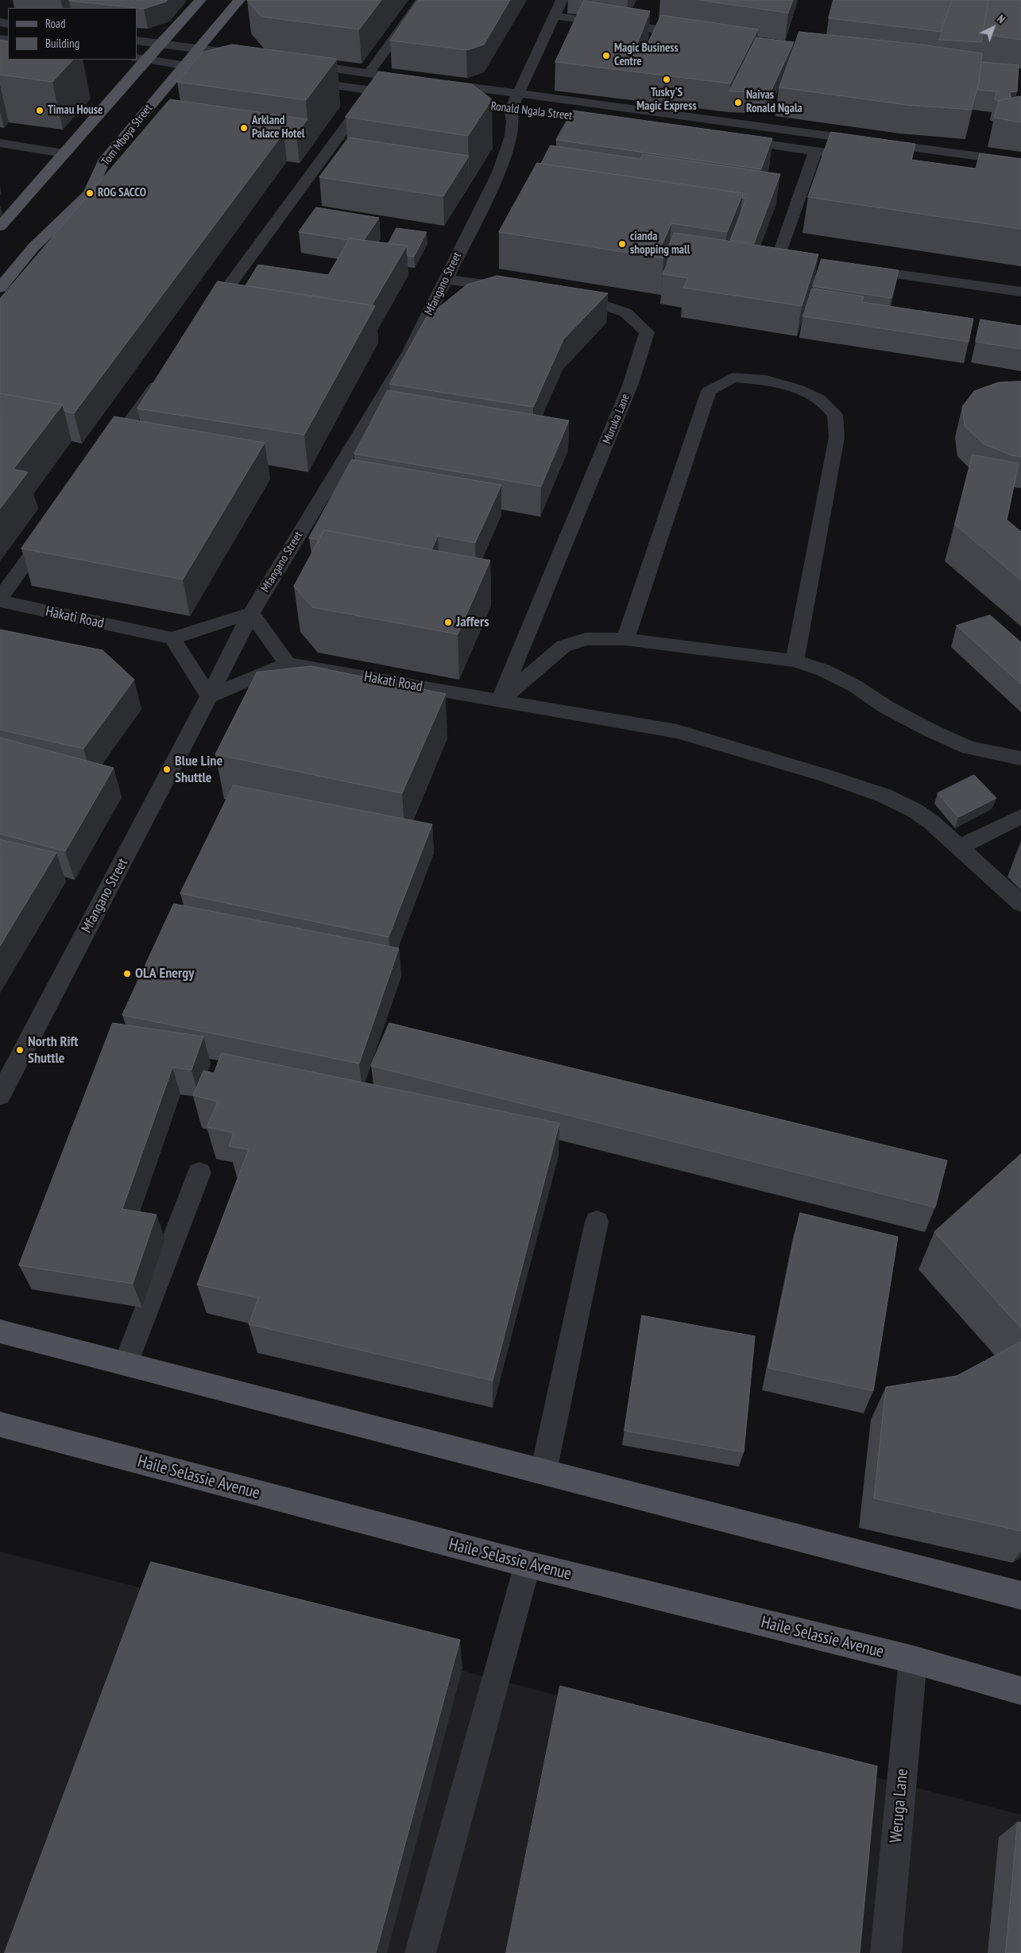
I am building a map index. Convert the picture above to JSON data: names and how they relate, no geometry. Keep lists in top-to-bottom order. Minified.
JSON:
{"streets":{"main road":["Tom Mboya Street","Haile Selassie Avenue"],"street":["Ronald Ngala Street","Mfangano Street","Muruka Lane","Hakati Road","Weruga Lane"]},"crossings":[["Ronald Ngala Street","Mfangano Street"],["Muruka Lane","Hakati Road"],["Haile Selassie Avenue","Weruga Lane"]],"places":["Magic Business Centre","Tusky'S Magic Express","Naivas Ronald Ngala","Timau House","Arkland Palace Hotel","ROG SACCO","cianda shopping mall","Jaffers","Blue Line Shuttle","OLA Energy","North Rift Shuttle"],"legend":["Road","Building"],"north":"top right"}
